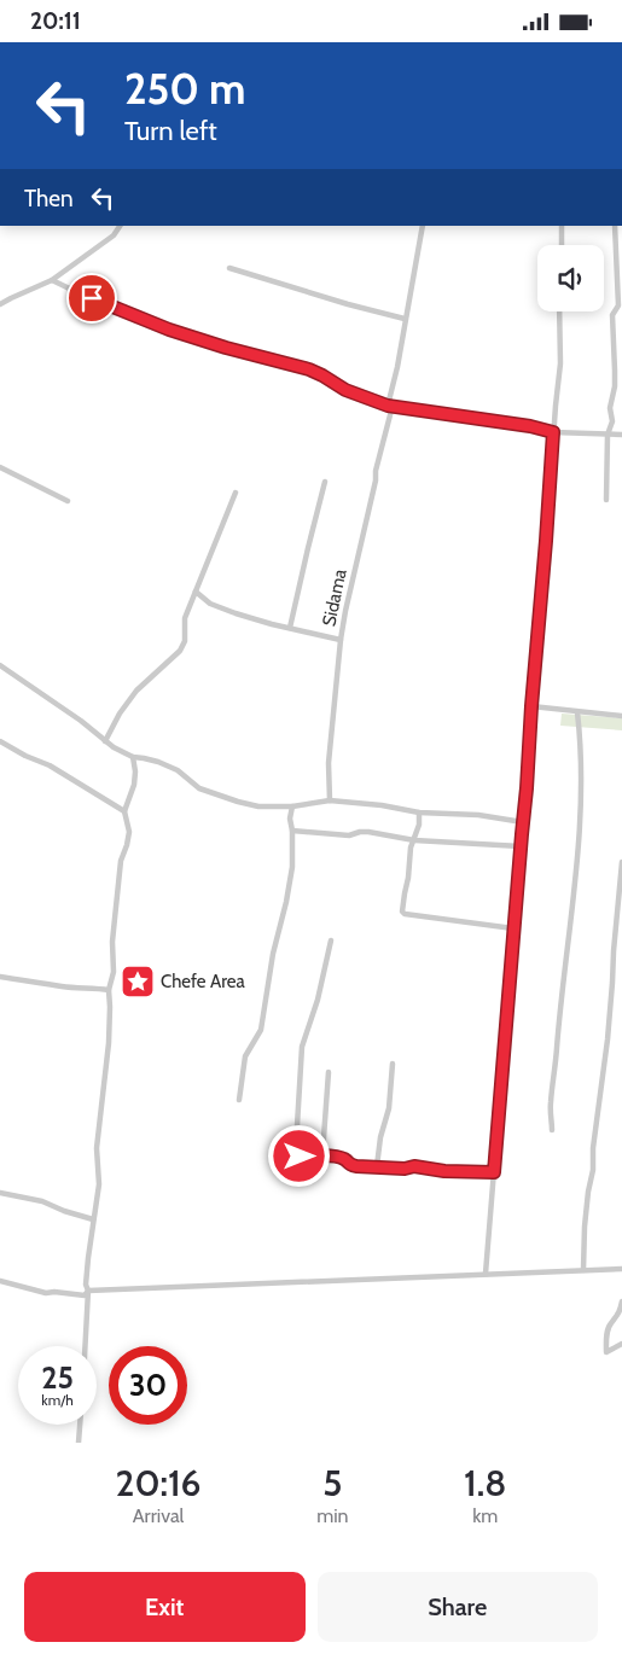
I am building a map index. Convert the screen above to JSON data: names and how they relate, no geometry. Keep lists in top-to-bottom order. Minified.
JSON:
{"streets":{"street":["Sidama"]},"places":{"place":["Chefe Area"]},"page":{"status":"20:11","turn":["250 m","Turn left"],"then":"Then","speed":"25 km/h","limit":"30","eta":["20:16","Arrival","5","min","1.8","km"],"buttons":["Exit","Share"]}}
